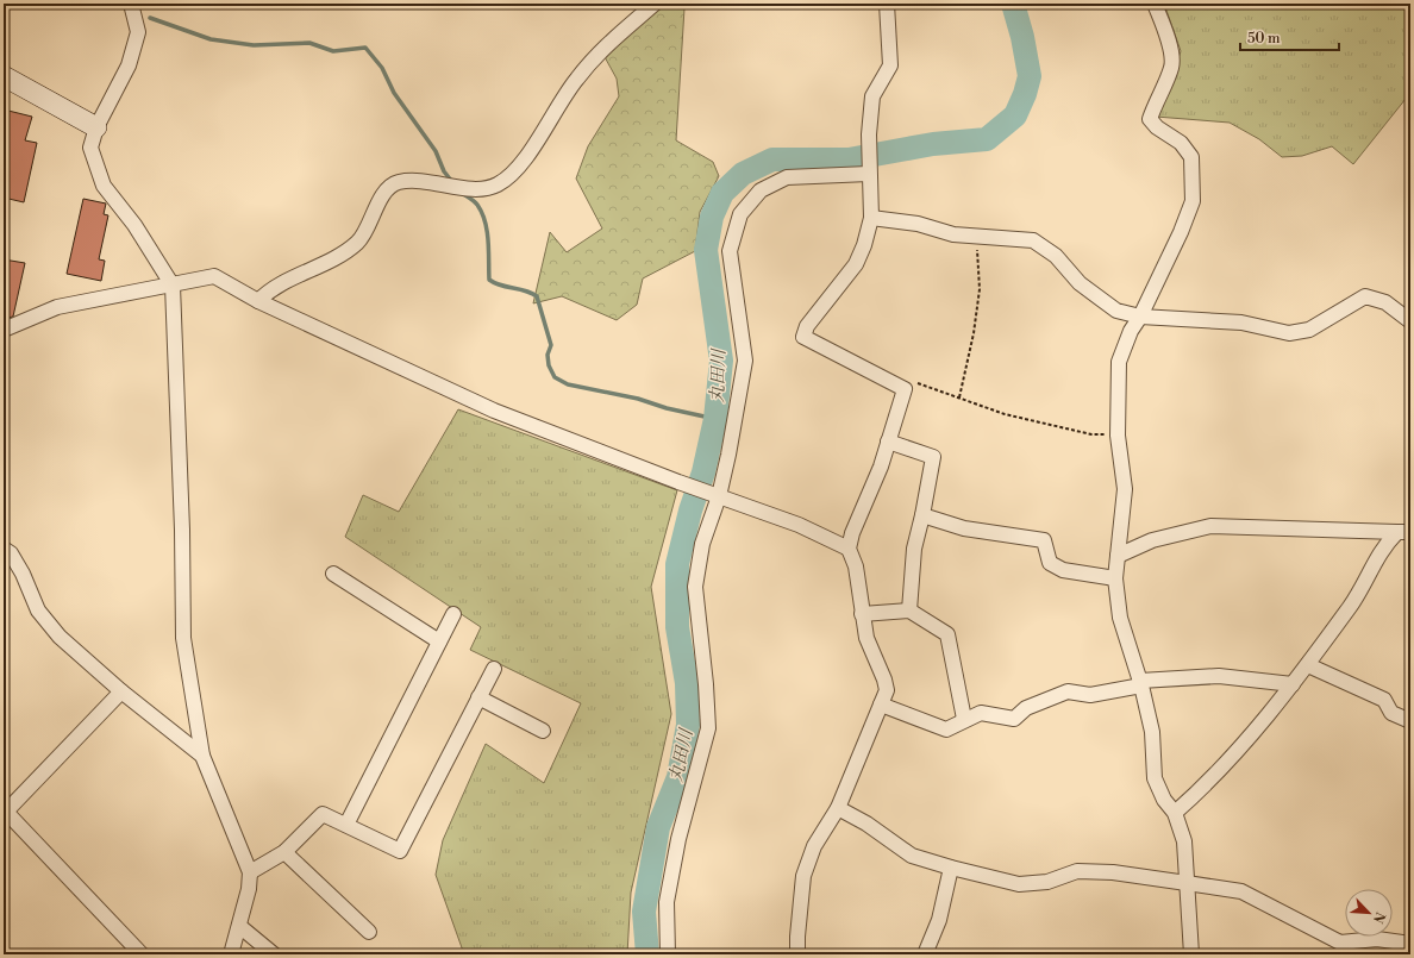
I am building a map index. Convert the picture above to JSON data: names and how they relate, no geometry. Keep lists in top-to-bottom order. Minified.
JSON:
{"water":["丸田川"],"scale_bar":"50 m","north":"bottom right"}
